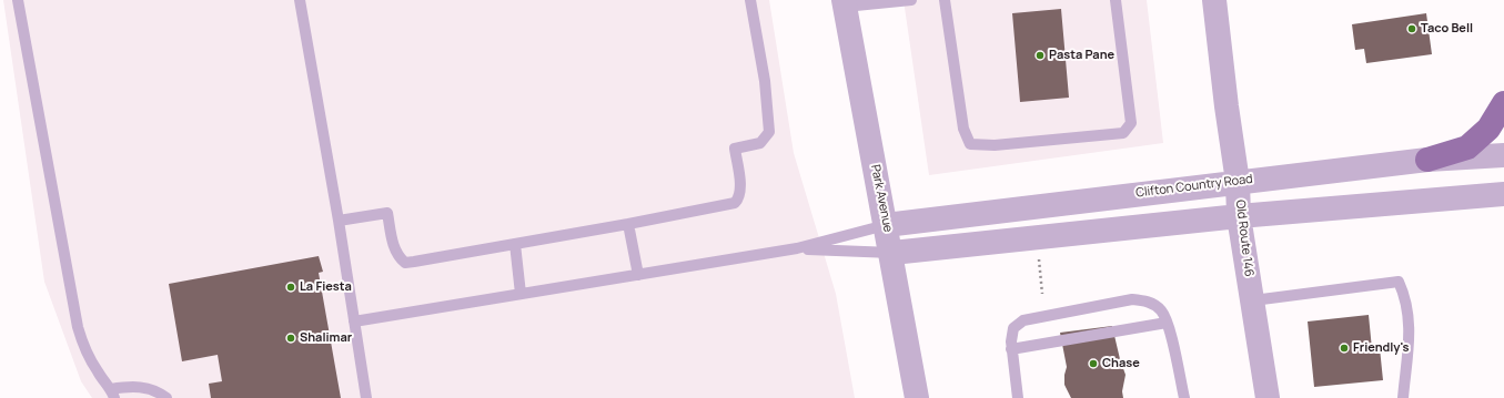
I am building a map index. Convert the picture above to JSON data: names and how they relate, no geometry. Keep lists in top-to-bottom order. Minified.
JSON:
{"streets":{"street":["Clifton Country Road","Park Avenue","Old Route 146"]},"crossings":[["Clifton Country Road","Park Avenue"],["Clifton Country Road","Old Route 146"]],"places":["Taco Bell","Pasta Pane","La Fiesta","Shalimar","Friendly's","Chase"]}
